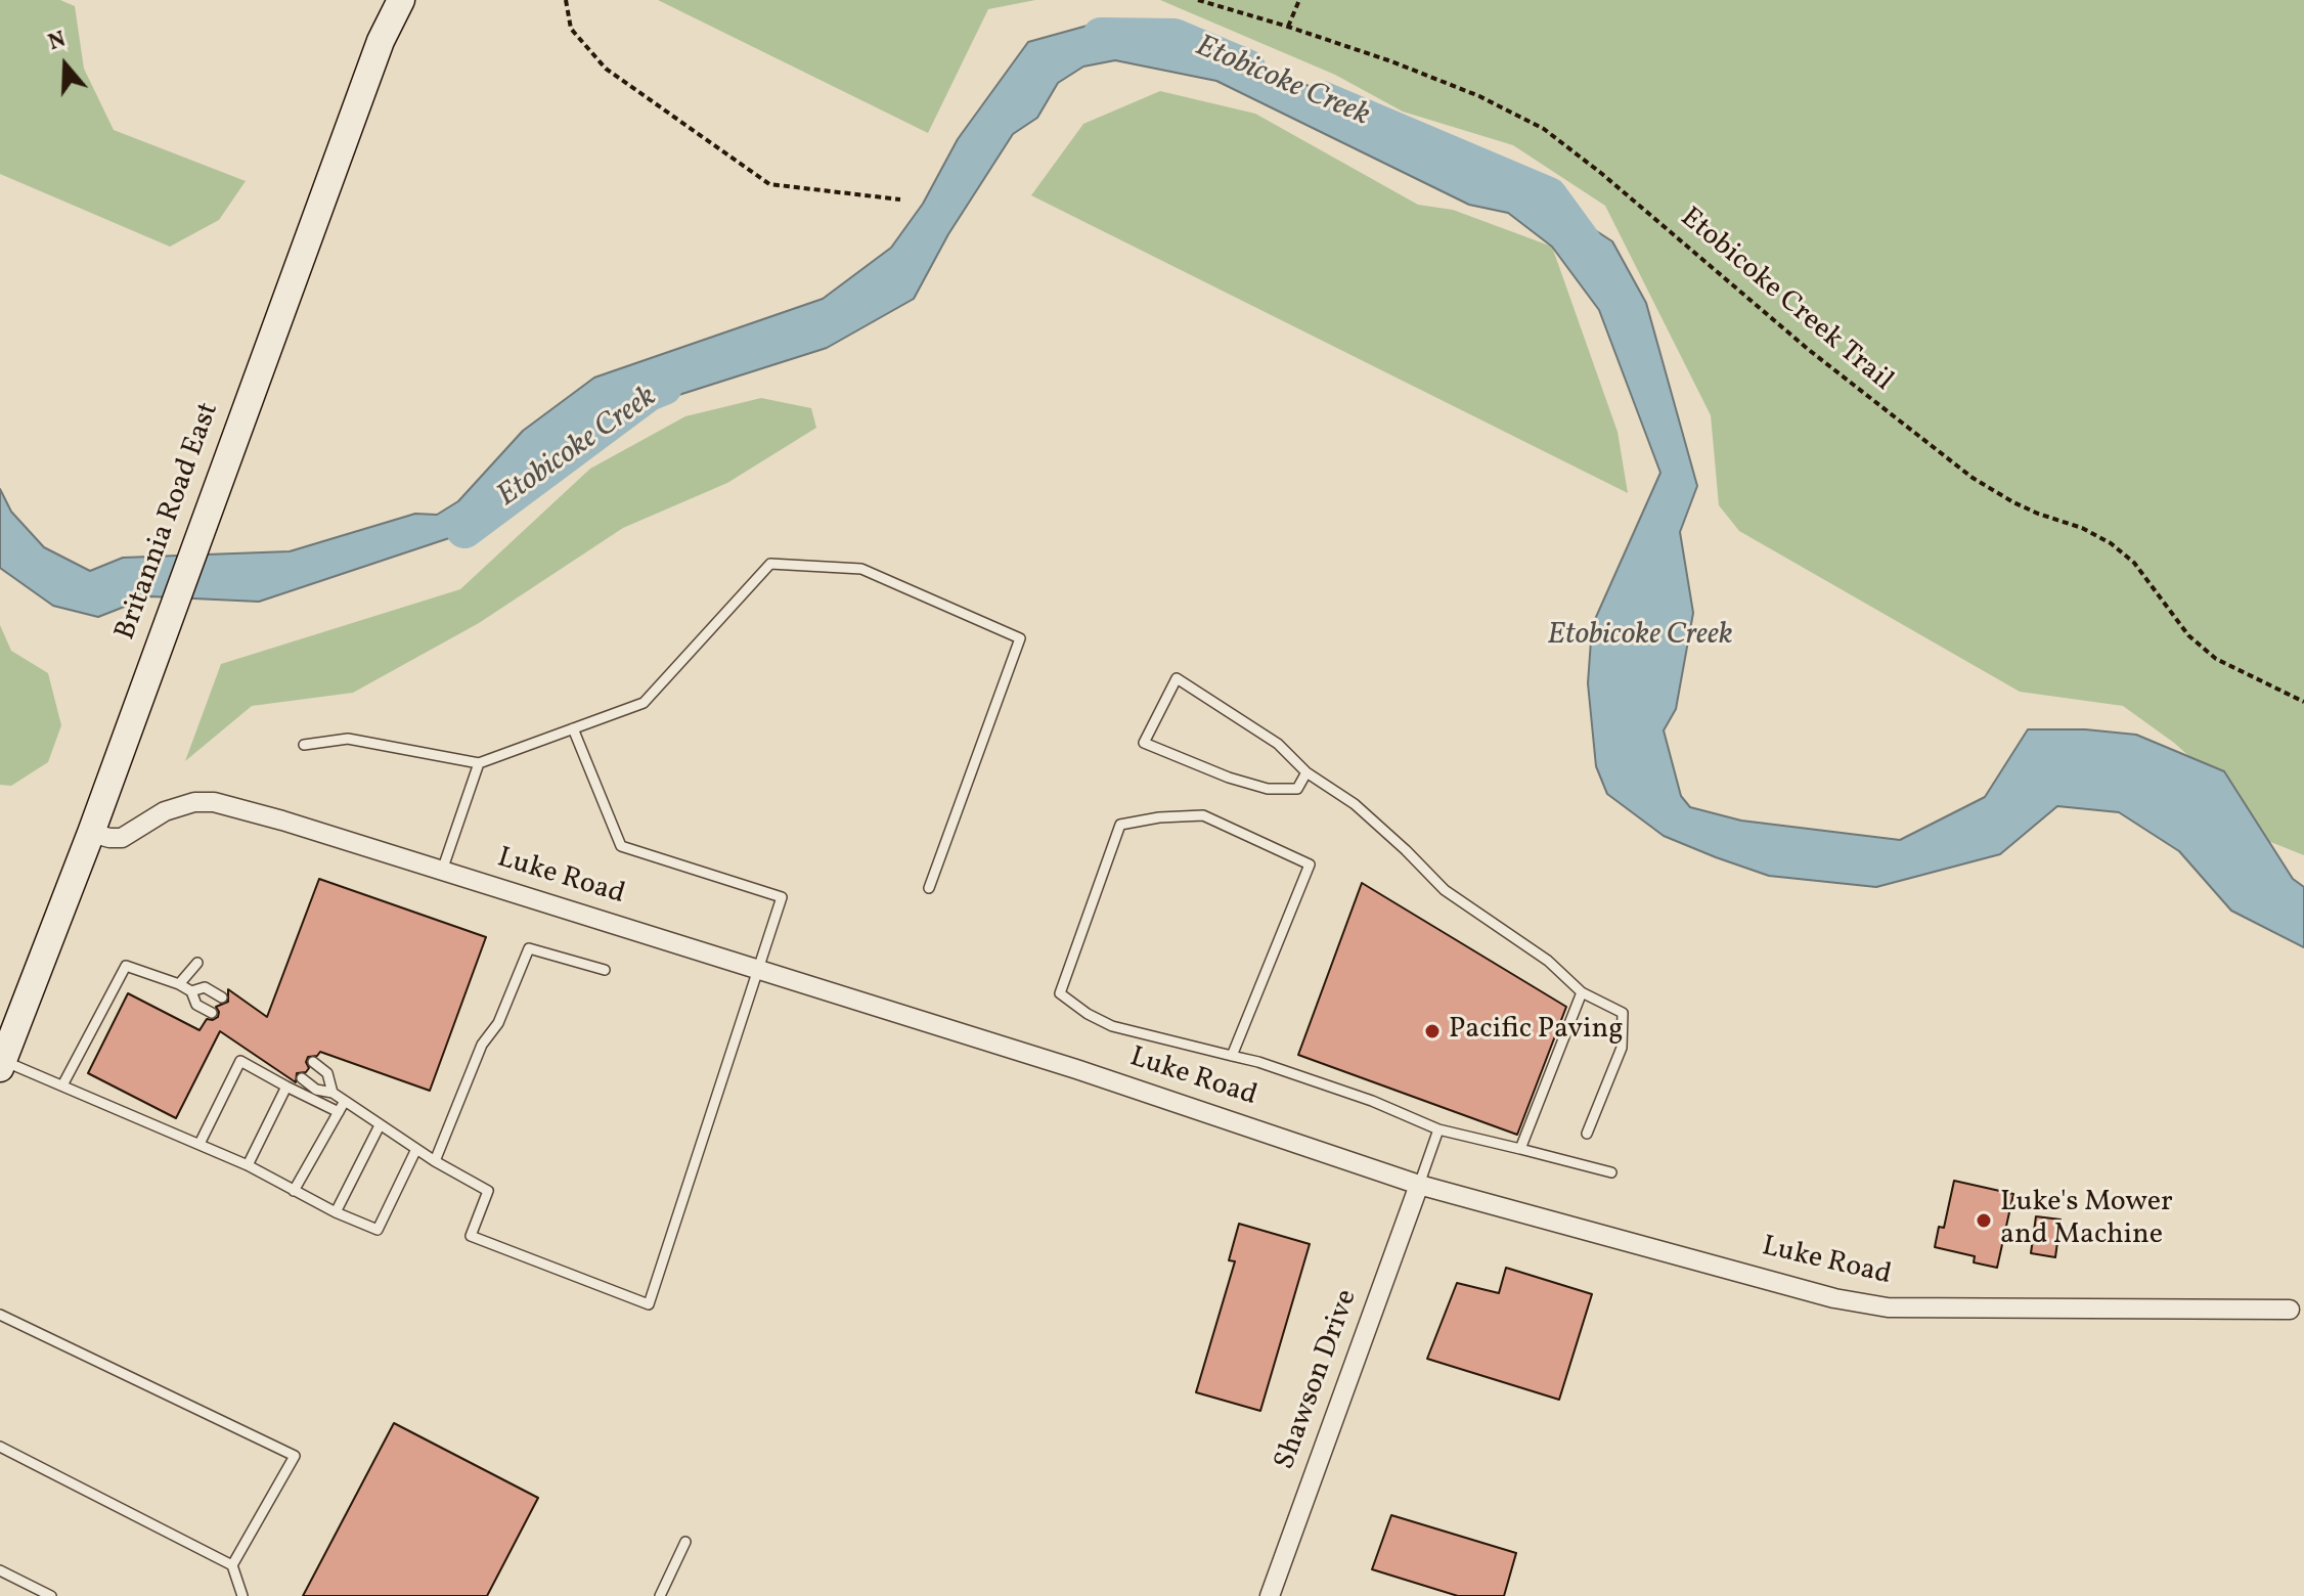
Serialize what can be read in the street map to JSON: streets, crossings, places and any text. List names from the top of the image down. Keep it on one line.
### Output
{"streets":{"street":["Britannia Road East","Luke Road","Shawson Drive"],"path":["Etobicoke Creek Trail"]},"crossings":[["Britannia Road East","Luke Road"],["Luke Road","Shawson Drive"]],"water":["Etobicoke Creek"],"places":["Pacific Paving","Luke's Mower and Machine"],"north":"top"}
